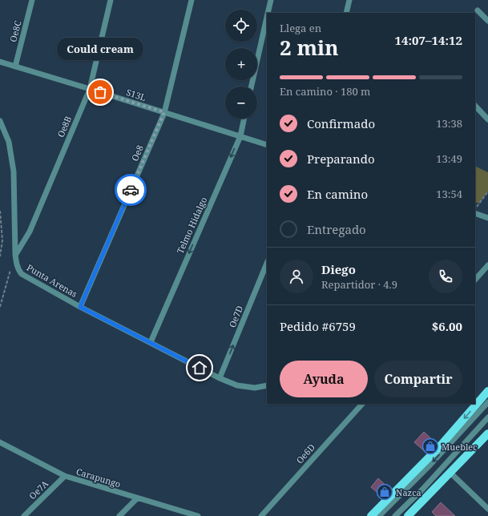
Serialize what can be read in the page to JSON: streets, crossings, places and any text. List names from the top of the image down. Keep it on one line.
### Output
{"streets":{"street":["Oe8C","S13L","Oe8B","Oe8","Telmo Hidalgo","Punta Arenas","Oe7D","Oe6D","Carapungo","Oe7A"]},"crossings":[["Oe8C","S13L"],["S13L","Oe8B"],["S13L","Oe8"],["S13L","Telmo Hidalgo"],["Oe8B","Punta Arenas"],["Oe8","Punta Arenas"],["Telmo Hidalgo","Punta Arenas"],["Punta Arenas","Oe7D"],["Carapungo","Oe7A"]],"one_way":["Telmo Hidalgo","Oe7D"],"places":{"other":["Could cream"],"shop":["Mueblec","Nazca"]},"page":{"map_buttons":["+","−"],"heading":["2 min","Llega en","14:07–14:12"],"panel":["Diego","Repartidor · 4.9","Pedido #6759","$6.00"],"bubble":"Could cream","bar":"En camino · 180 m","list":[["Confirmado","13:38"],["Preparando","13:49"],["En camino","13:54"],"Entregado"],"buttons":["Ayuda","Compartir"]}}
